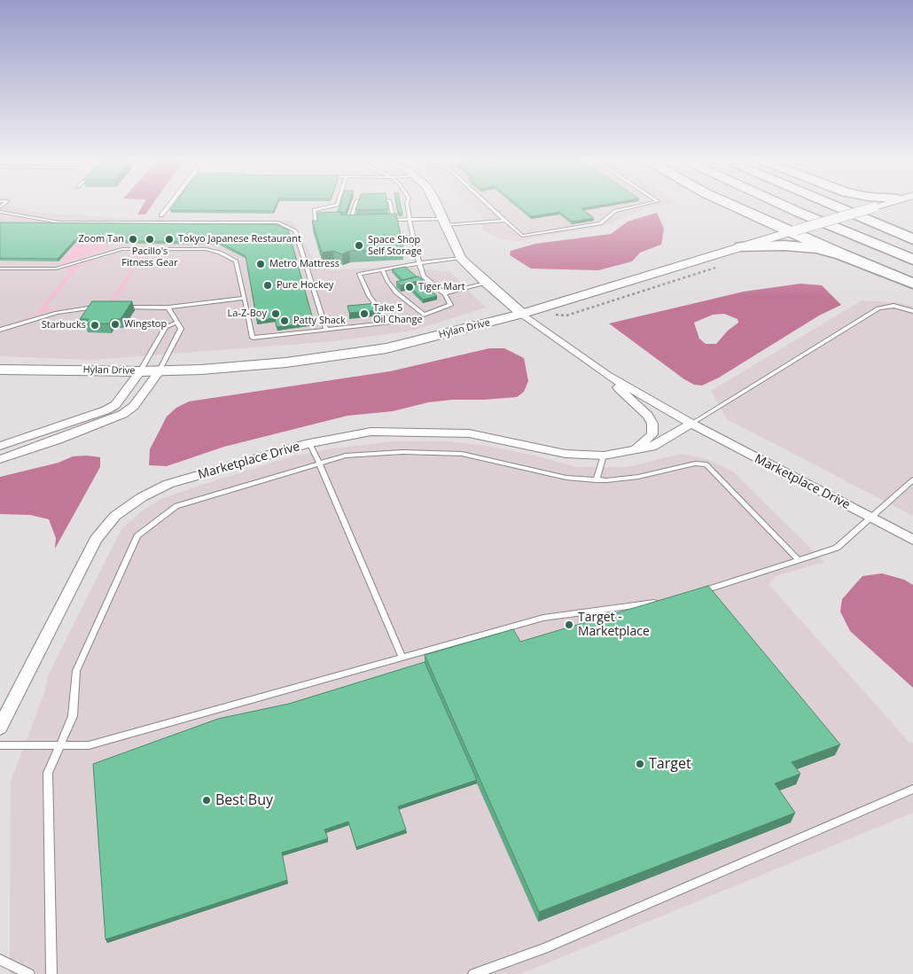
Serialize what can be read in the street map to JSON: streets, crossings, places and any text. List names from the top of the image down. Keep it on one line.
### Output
{"streets":{"main road":["Hylan Drive"],"street":["Marketplace Drive"]},"crossings":[["Hylan Drive","Marketplace Drive"]],"places":["Zoom Tan","Pacillo's Fitness Gear","Tokyo Japanese Restaurant","Space Shop Self Storage","Metro Mattress","Pure Hockey","Tiger Mart","La-Z-Boy","Take 5 Oil Change","Patty Shack","Wingstop","Starbucks","Target - Marketplace","Target","Best Buy"]}
